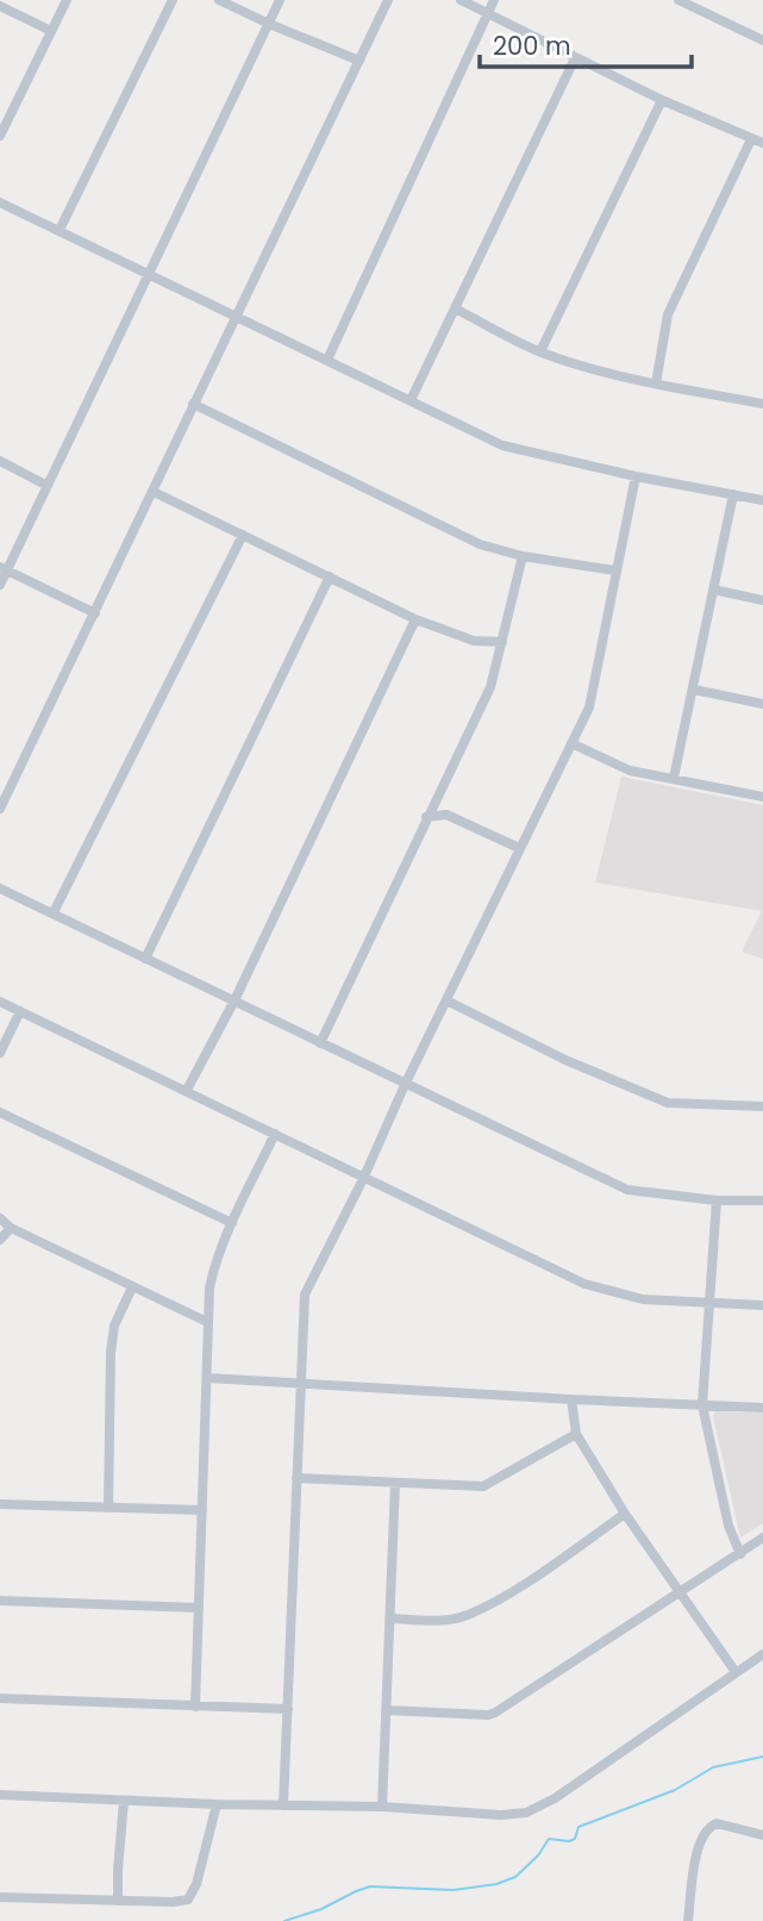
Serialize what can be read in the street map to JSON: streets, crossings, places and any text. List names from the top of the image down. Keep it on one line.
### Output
{"scale_bar":"200 m"}
